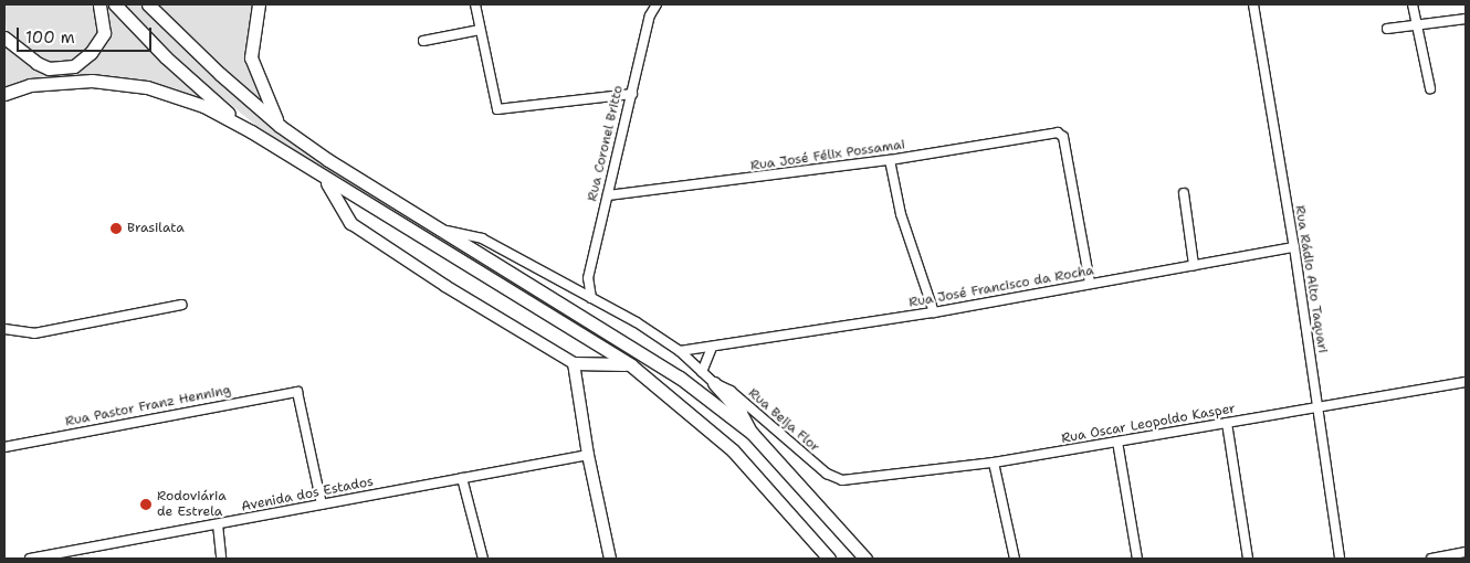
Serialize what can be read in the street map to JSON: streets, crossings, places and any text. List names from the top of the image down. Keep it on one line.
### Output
{"streets":{"street":["Rua Coronel Britto","Rua José Félix Possamai","Rua Rádio Alto Taquari","Rua José Francisco da Rocha","Rua Pastor Franz Henning","Rua Beija Flor","Rua Oscar Leopoldo Kasper","Avenida dos Estados"]},"crossings":[["Rua Coronel Britto","Rua José Félix Possamai"],["Rua Coronel Britto","Rua Beija Flor"],["Rua José Félix Possamai","Rua José Francisco da Rocha"],["Rua Rádio Alto Taquari","Rua José Francisco da Rocha"],["Rua Rádio Alto Taquari","Rua Oscar Leopoldo Kasper"],["Rua José Francisco da Rocha","Rua Beija Flor"],["Rua Pastor Franz Henning","Avenida dos Estados"],["Rua Beija Flor","Rua Oscar Leopoldo Kasper"]],"places":["Brasilata","Rodoviária de Estrela"],"scale_bar":"100 m"}
